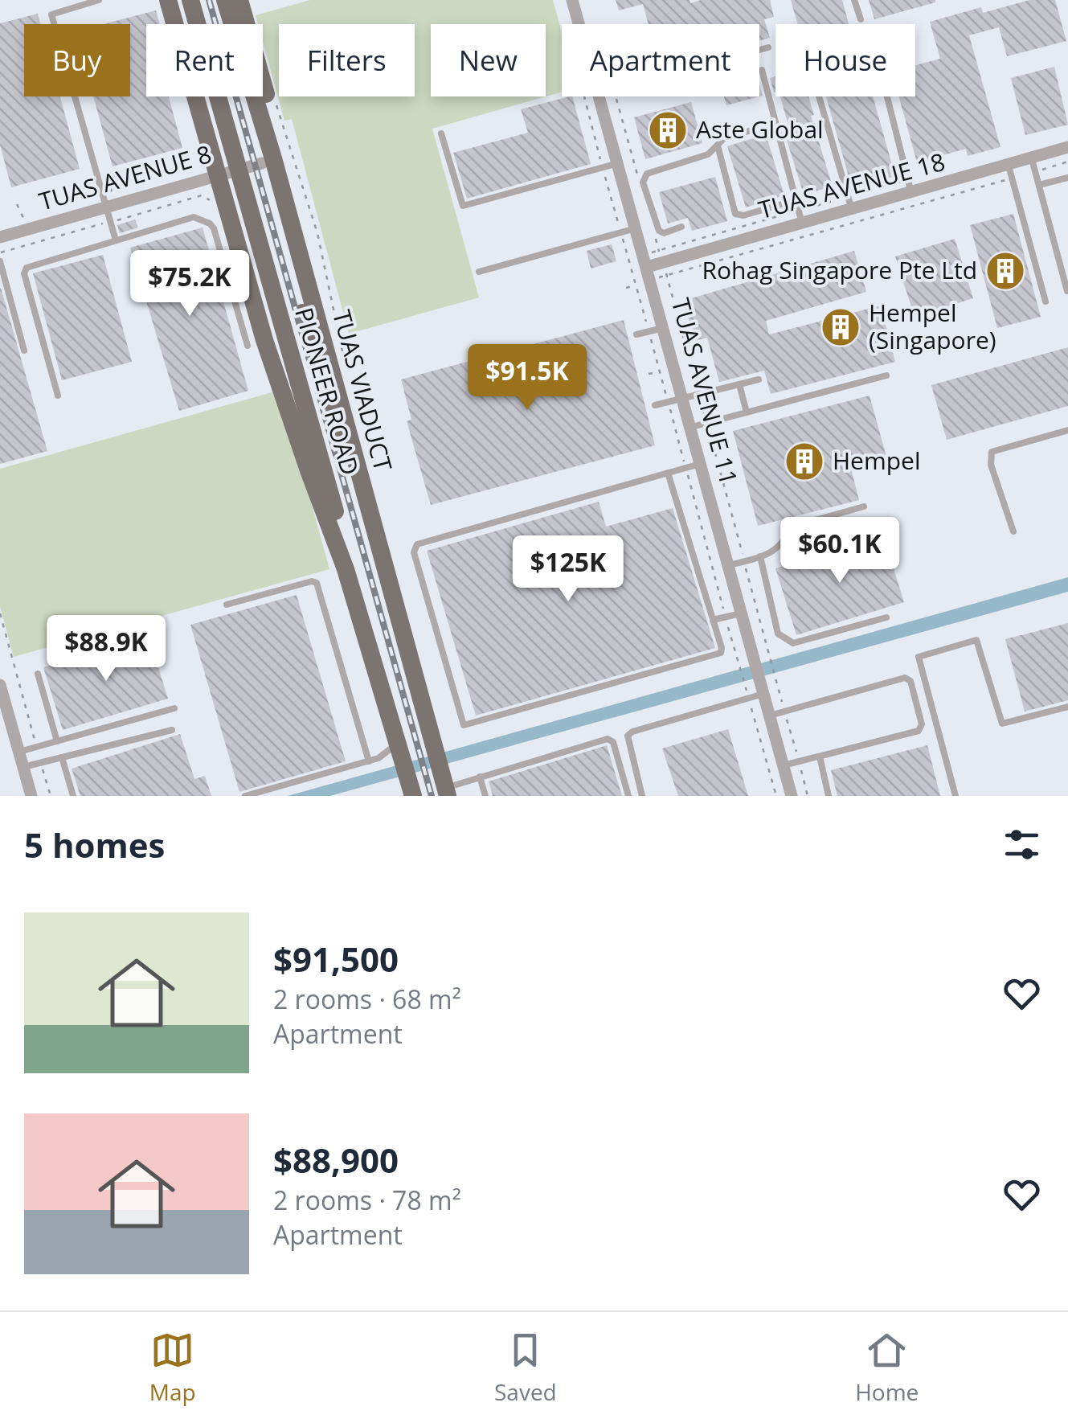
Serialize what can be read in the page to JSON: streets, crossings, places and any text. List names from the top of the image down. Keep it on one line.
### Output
{"streets":{"main road":["TUAS VIADUCT","PIONEER ROAD"],"street":["TUAS AVENUE 8","TUAS AVENUE 18","TUAS AVENUE 11"]},"crossings":[["TUAS AVENUE 8","PIONEER ROAD"],["TUAS AVENUE 18","TUAS AVENUE 11"],["TUAS VIADUCT","PIONEER ROAD"]],"places":{"building":["Aste Global","Rohag Singapore Pte Ltd","Hempel (Singapore)","Hempel"]},"page":{"chip":["Buy","Rent","Filters","New","Apartment","House"],"price":["$75.2K","$91.5K","$60.1K","$125K","$88.9K"],"heading":"5 homes","list":[{"name":"$91,500","note":"2 rooms · 68 m² · Apartment"},{"name":"$88,900","note":"2 rooms · 78 m² · Apartment"}],"tabs":["Map","Saved","Home"]}}
